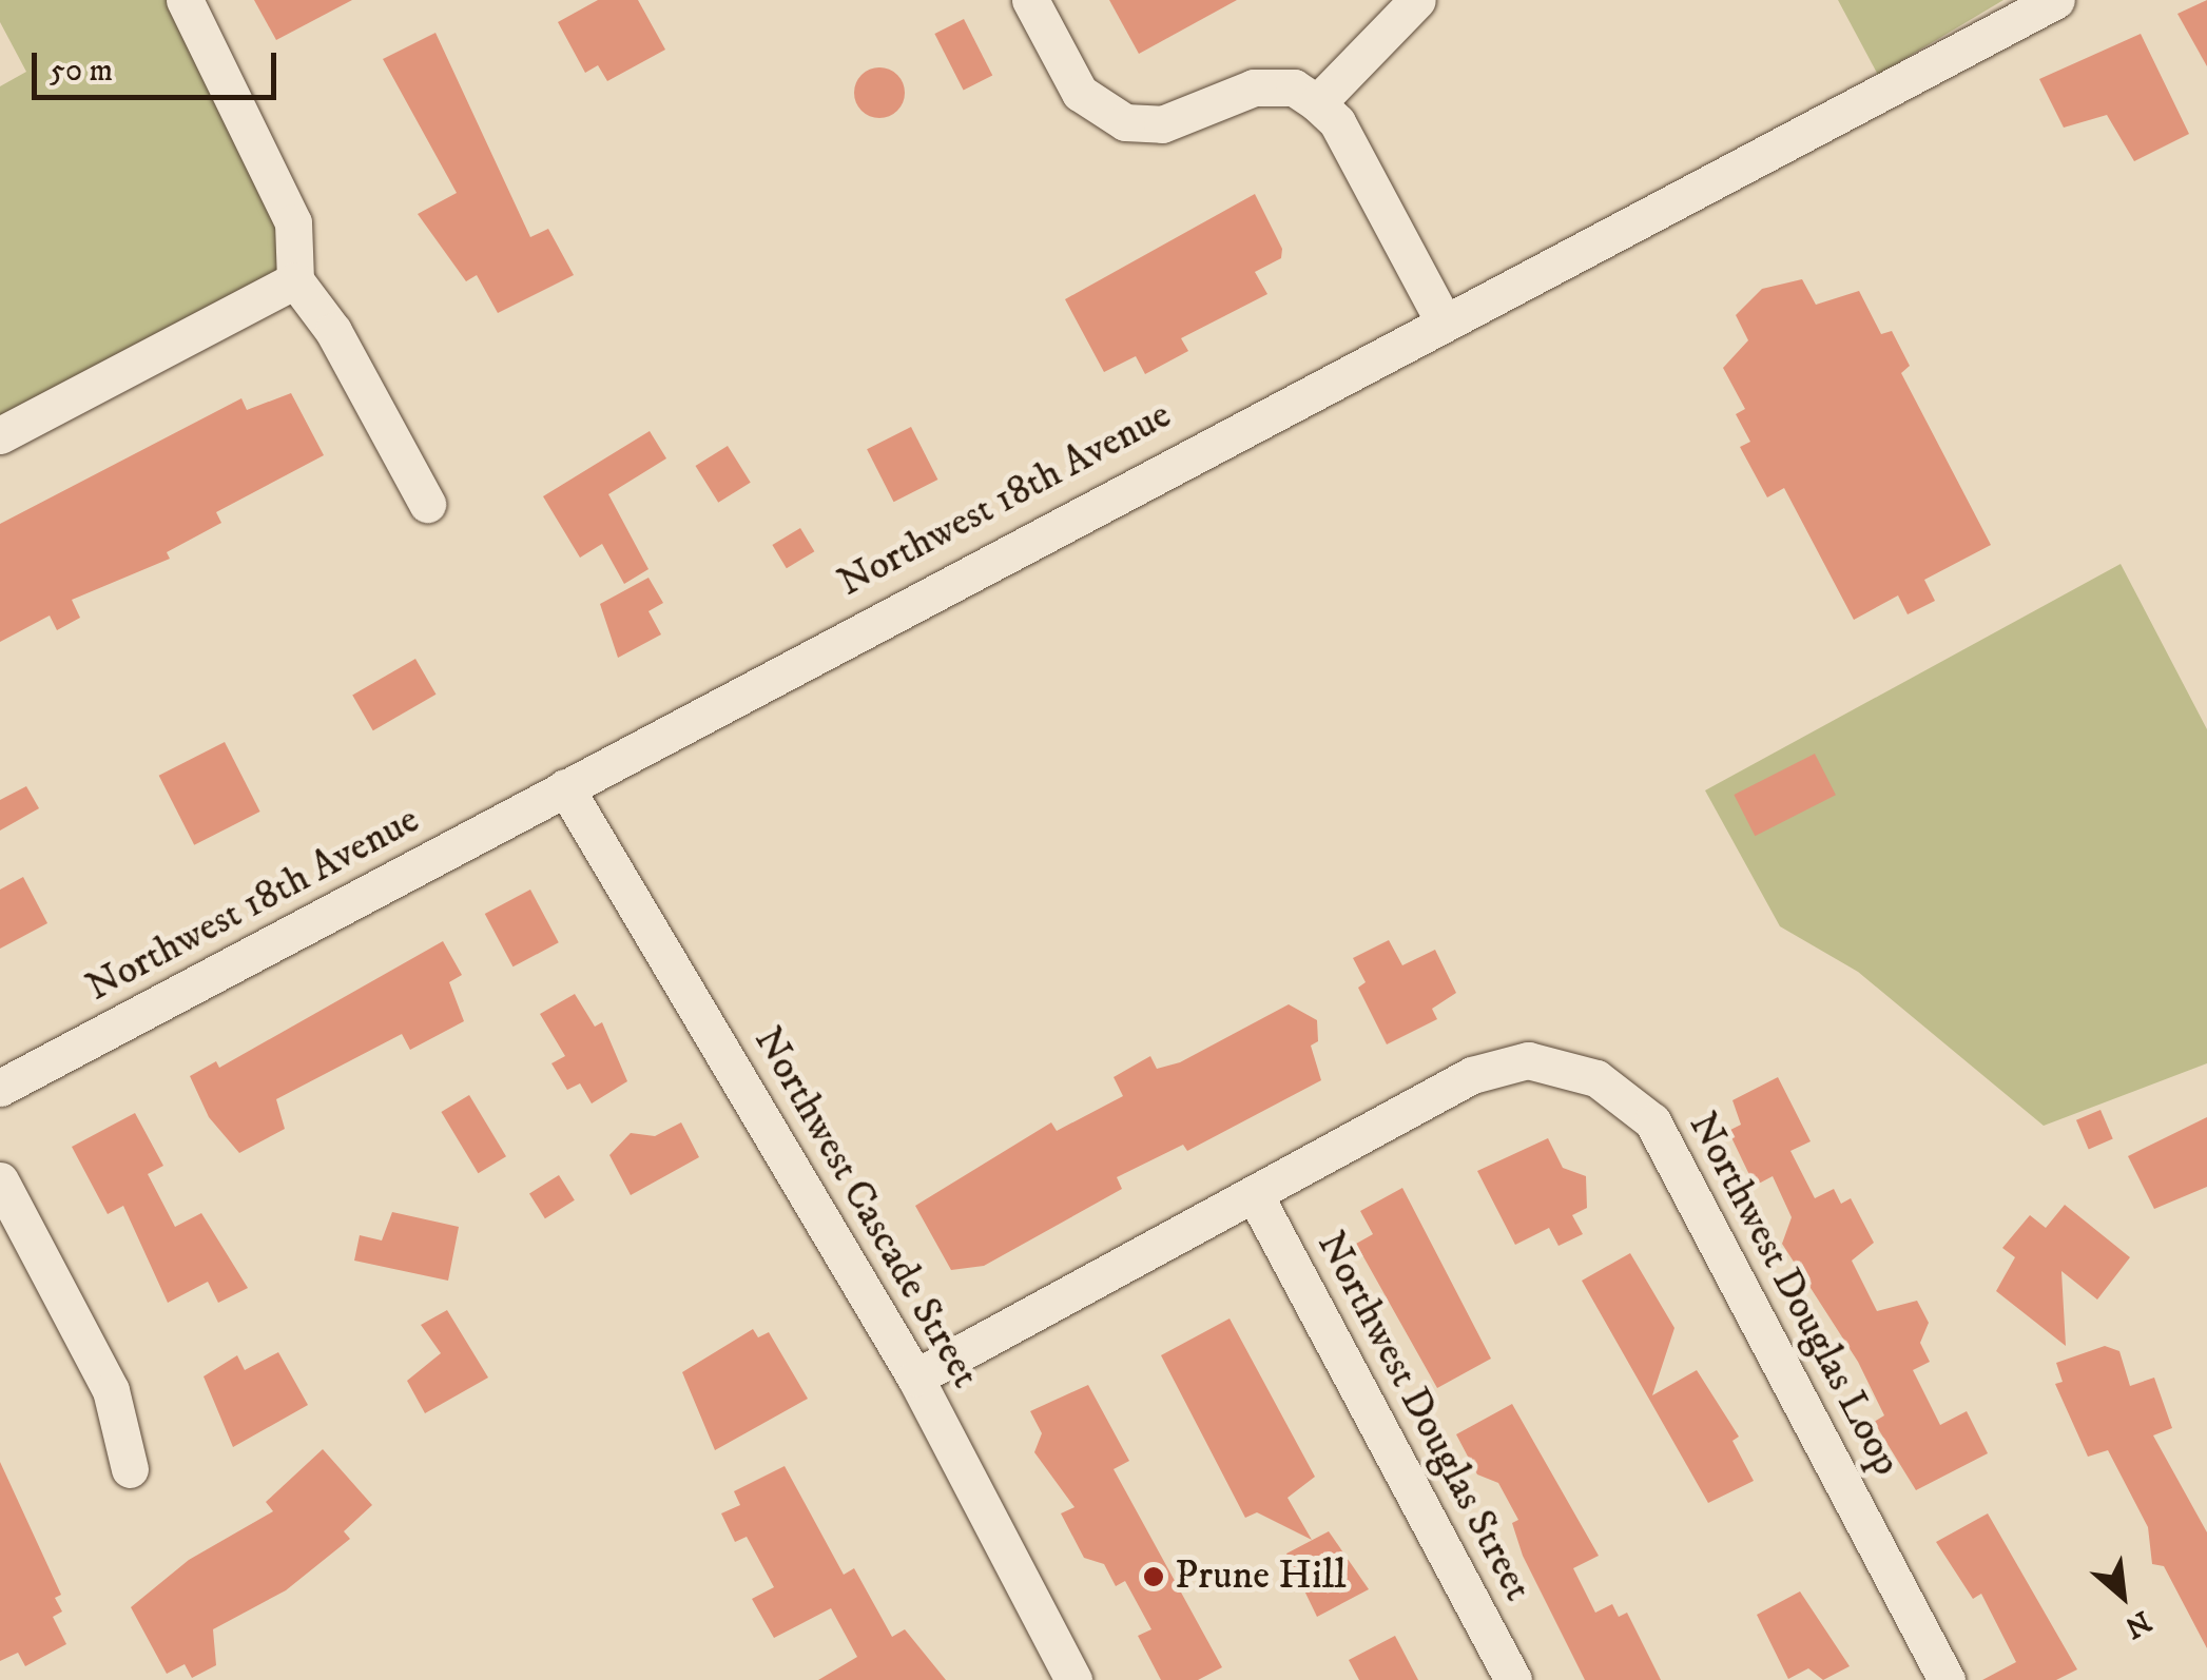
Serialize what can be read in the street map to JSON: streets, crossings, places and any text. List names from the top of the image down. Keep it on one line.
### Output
{"streets":{"street":["Northwest 18th Avenue","Northwest Cascade Street","Northwest Douglas Loop","Northwest Douglas Street"]},"crossings":[["Northwest 18th Avenue","Northwest Cascade Street"],["Northwest Cascade Street","Northwest Douglas Loop"],["Northwest Douglas Loop","Northwest Douglas Street"]],"places":["Prune Hill"],"scale_bar":"50 m","north":"bottom right"}
